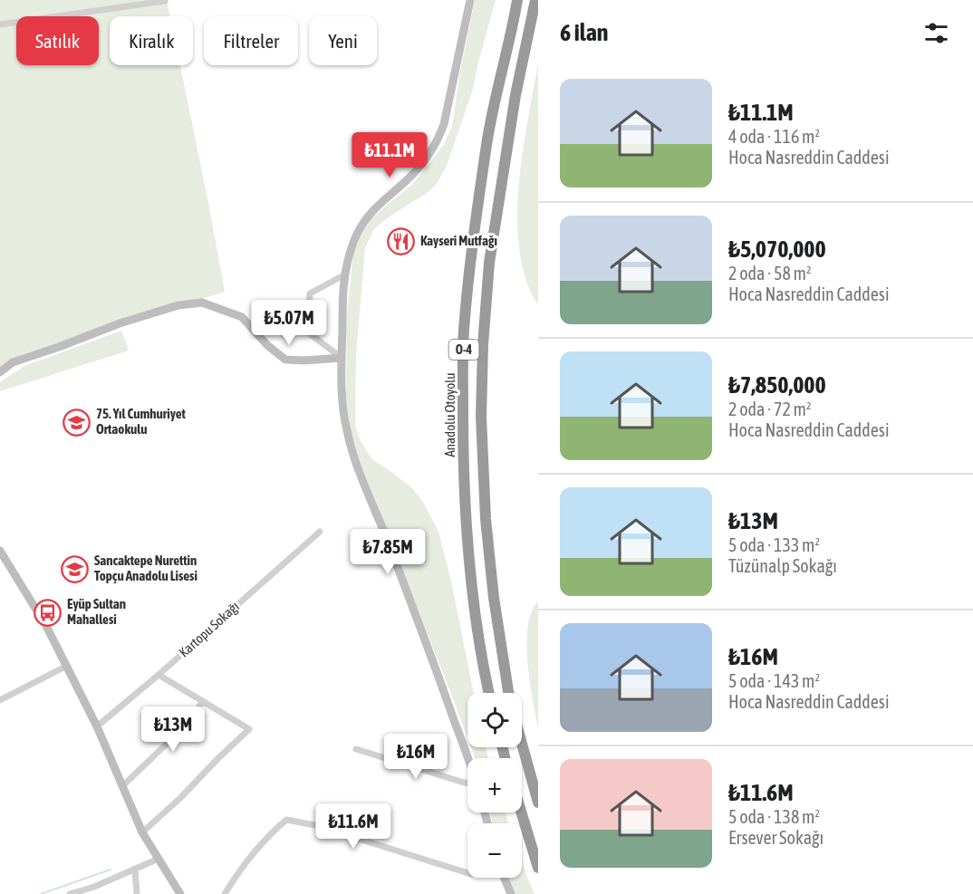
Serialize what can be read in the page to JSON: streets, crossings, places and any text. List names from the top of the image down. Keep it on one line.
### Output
{"streets":{"highway":["O-4","Anadolu Otoyolu"],"street":["Kartopu Sokağı"]},"places":{"restaurant":["Kayseri Mutfağı"],"school or university":["75. Yıl Cumhuriyet Ortaokulu","Sancaktepe Nurettin Topçu Anadolu Lisesi"],"bus stop":["Eyüp Sultan Mahallesi"]},"page":{"heading":"6 ilan","chip":["Satılık","Kiralık","Filtreler","Yeni"],"list":[{"name":"₺11.1M","note":"4 oda · 116 m² · Hoca Nasreddin Caddesi"},{"name":"₺5,070,000","note":"2 oda · 58 m² · Hoca Nasreddin Caddesi"},{"name":"₺7,850,000","note":"2 oda · 72 m² · Hoca Nasreddin Caddesi"},{"name":"₺13M","note":"5 oda · 133 m² · Tüzünalp Sokağı"},{"name":"₺16M","note":"5 oda · 143 m² · Hoca Nasreddin Caddesi"},{"name":"₺11.6M","note":"5 oda · 138 m² · Ersever Sokağı"}],"price":["₺11.1M","₺5.07M","₺7.85M","₺13M","₺16M","₺11.6M"],"map_buttons":["+","−"]}}
